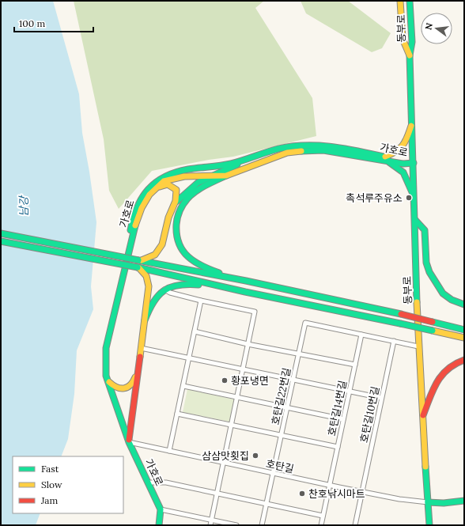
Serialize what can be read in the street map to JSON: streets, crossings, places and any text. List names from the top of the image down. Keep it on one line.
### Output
{"streets":{"main road":["동부로","가호로"],"street":["호탄길22번길","호탄길14번길","호탄길10번길","호탄길"]},"crossings":[["동부로","가호로"],["동부로","호탄길"],["가호로","호탄길"],["호탄길22번길","호탄길14번길"],["호탄길22번길","호탄길"],["호탄길14번길","호탄길"],["호탄길10번길","호탄길"]],"water":["남강"],"places":["촉석루주유소","황포냉면","삼삼맛횟집","찬호낚시마트"],"legend":["Fast","Slow","Jam"],"scale_bar":"100 m","north":"left"}
